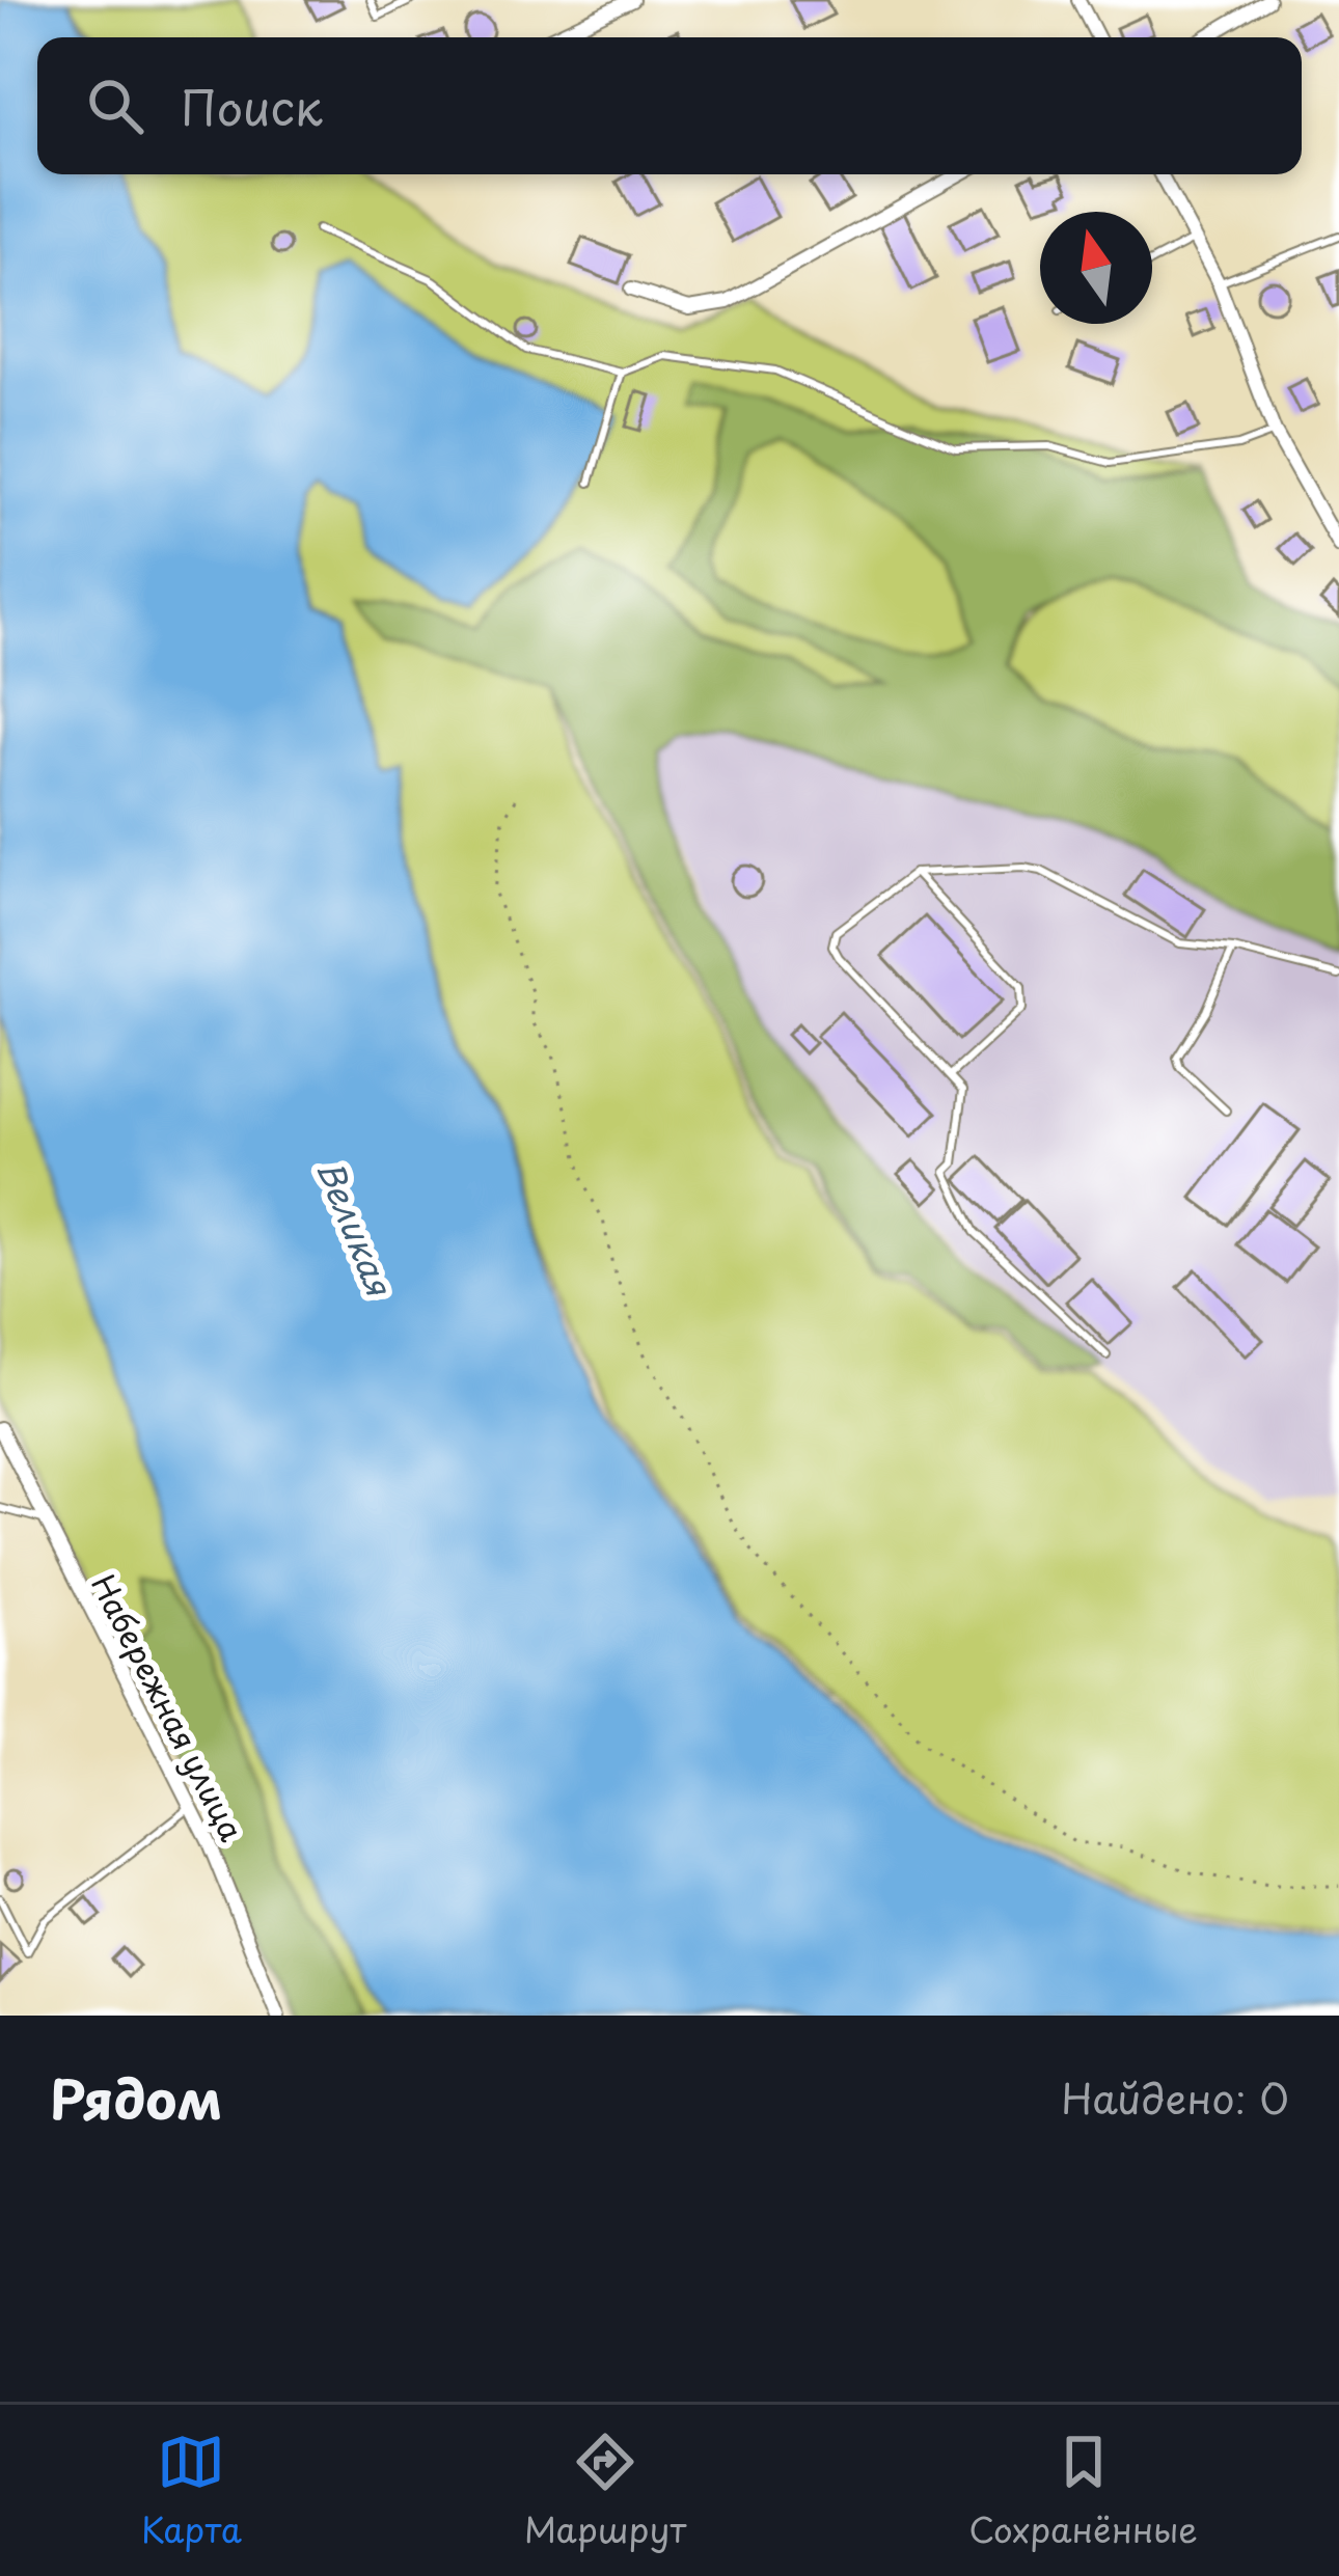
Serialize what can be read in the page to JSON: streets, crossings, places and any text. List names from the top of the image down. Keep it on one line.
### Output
{"streets":{"street":["Набережная улица"]},"water":["Великая"],"north":"top","page":{"search":"Поиск","heading":["Рядом","Найдено: 0"],"nav":["Карта","Маршрут","Сохранённые"]}}
